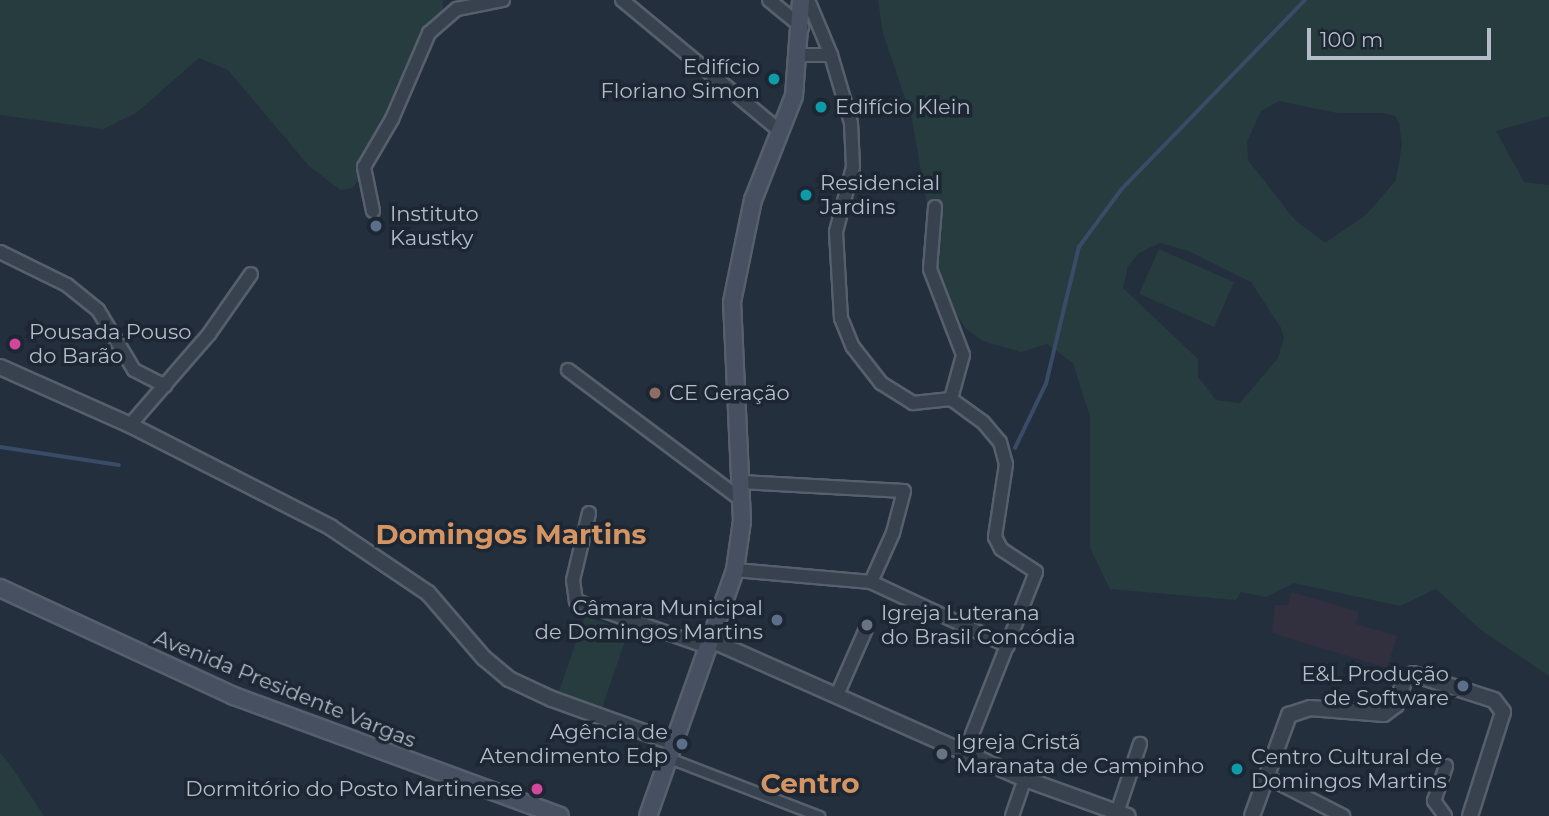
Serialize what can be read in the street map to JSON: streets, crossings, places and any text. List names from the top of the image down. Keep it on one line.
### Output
{"streets":{"main road":["Avenida Presidente Vargas"]},"districts":["Domingos Martins","Centro"],"places":["Edifício Floriano Simon","Edifício Klein","Residencial Jardins","Instituto Kaustky","Pousada Pouso do Barão","CE Geração","Câmara Municipal de Domingos Martins","Igreja Luterana do Brasil Concódia","E&L Produção de Software","Agência de Atendimento Edp","Igreja Cristã Maranata de Campinho","Centro Cultural de Domingos Martins","Dormitório do Posto Martinense"],"scale_bar":"100 m"}
